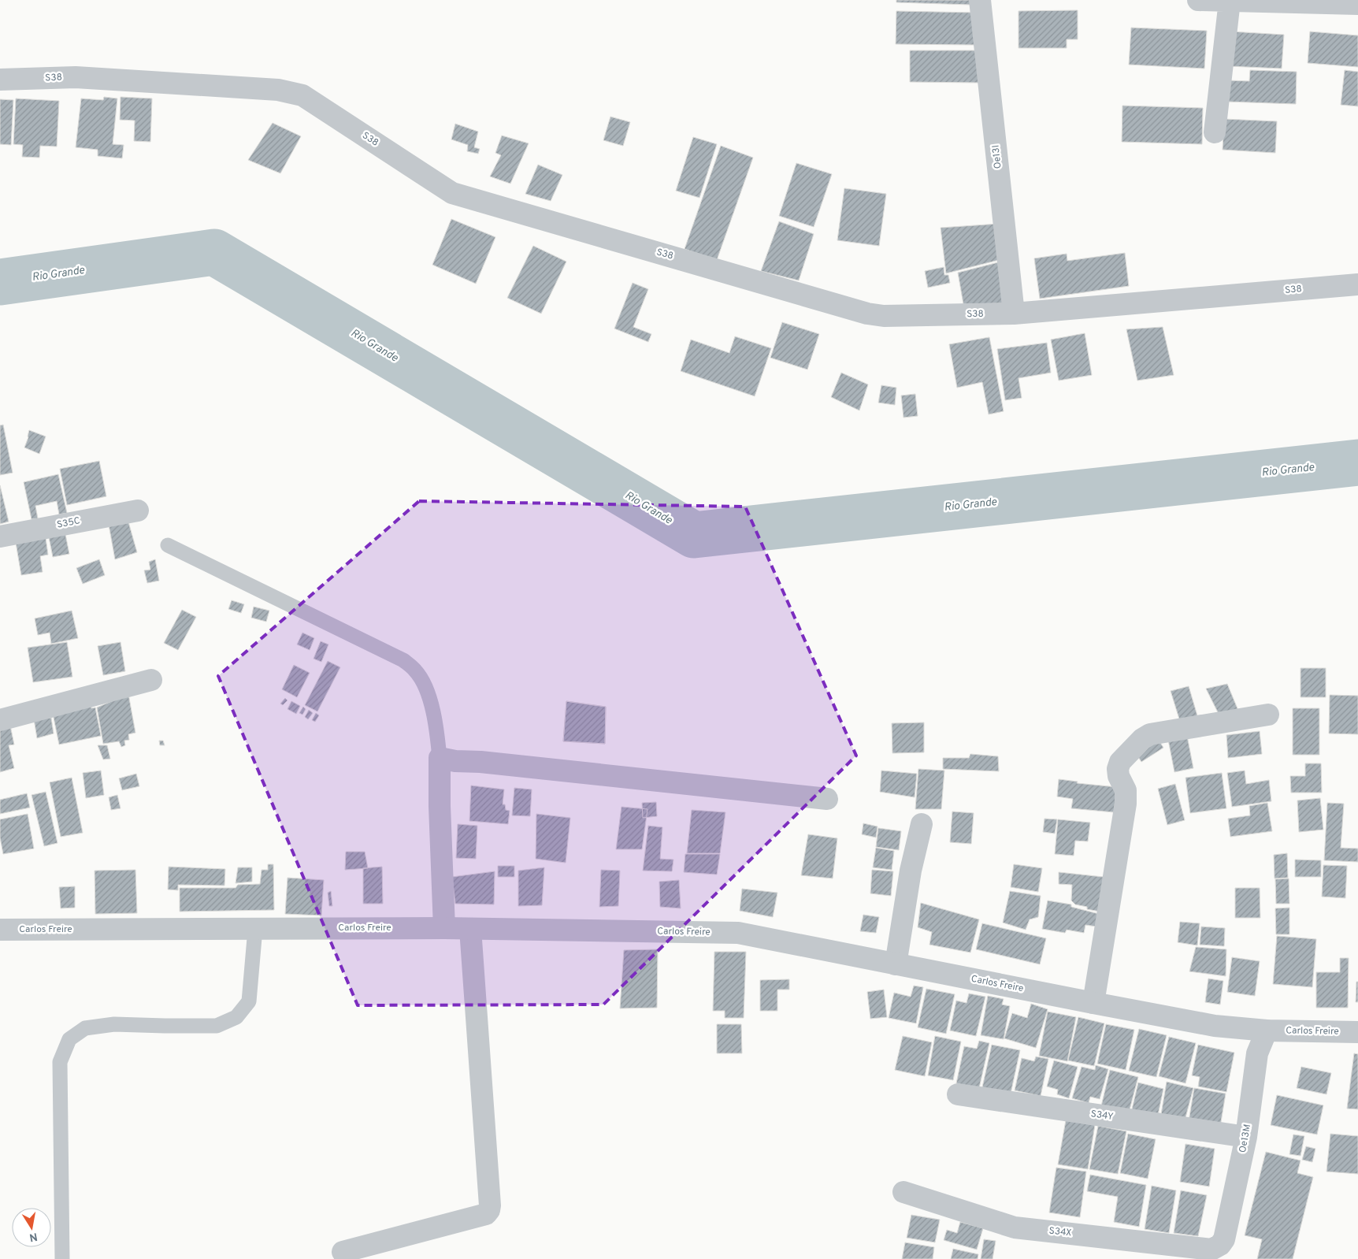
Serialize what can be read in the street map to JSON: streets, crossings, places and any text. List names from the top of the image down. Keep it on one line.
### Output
{"streets":{"street":["S38","Oe13I","S35C","Carlos Freire","S34Y","Oe13M","S34X"]},"crossings":[["S38","Oe13I"],["Carlos Freire","Oe13M"],["S34Y","Oe13M"],["Oe13M","S34X"]],"water":["Rio Grande"],"north":"bottom"}
